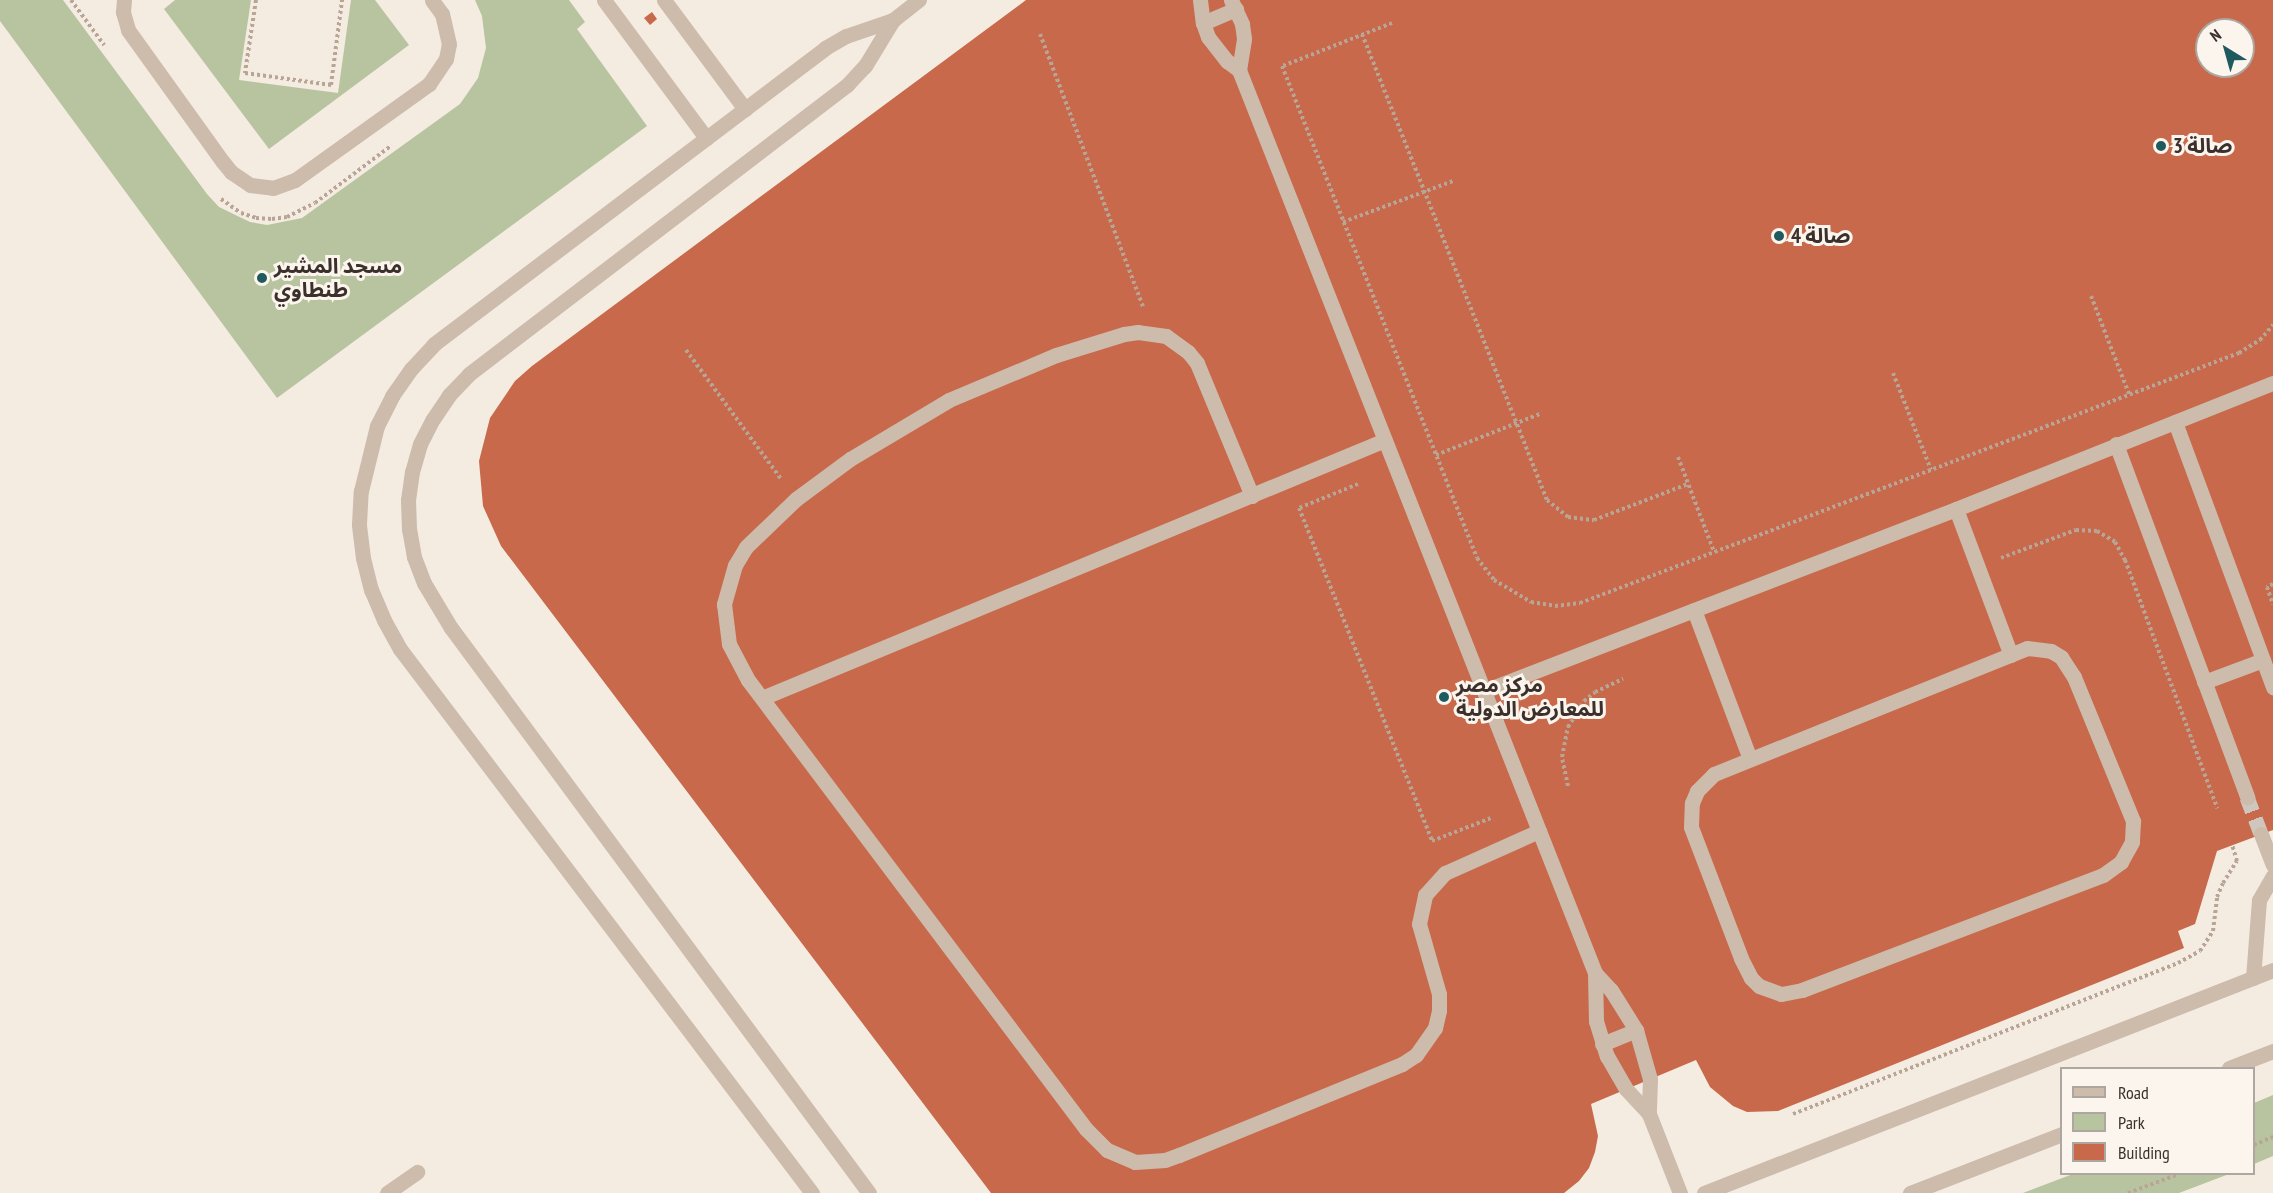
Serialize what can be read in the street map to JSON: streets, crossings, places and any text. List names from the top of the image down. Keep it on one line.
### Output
{"places":["صالة 3","صالة 4","مسجد المشير طنطاوي","مركز مصر للمعارض الدولية"],"legend":["Road","Park","Building"],"north":"top left"}
